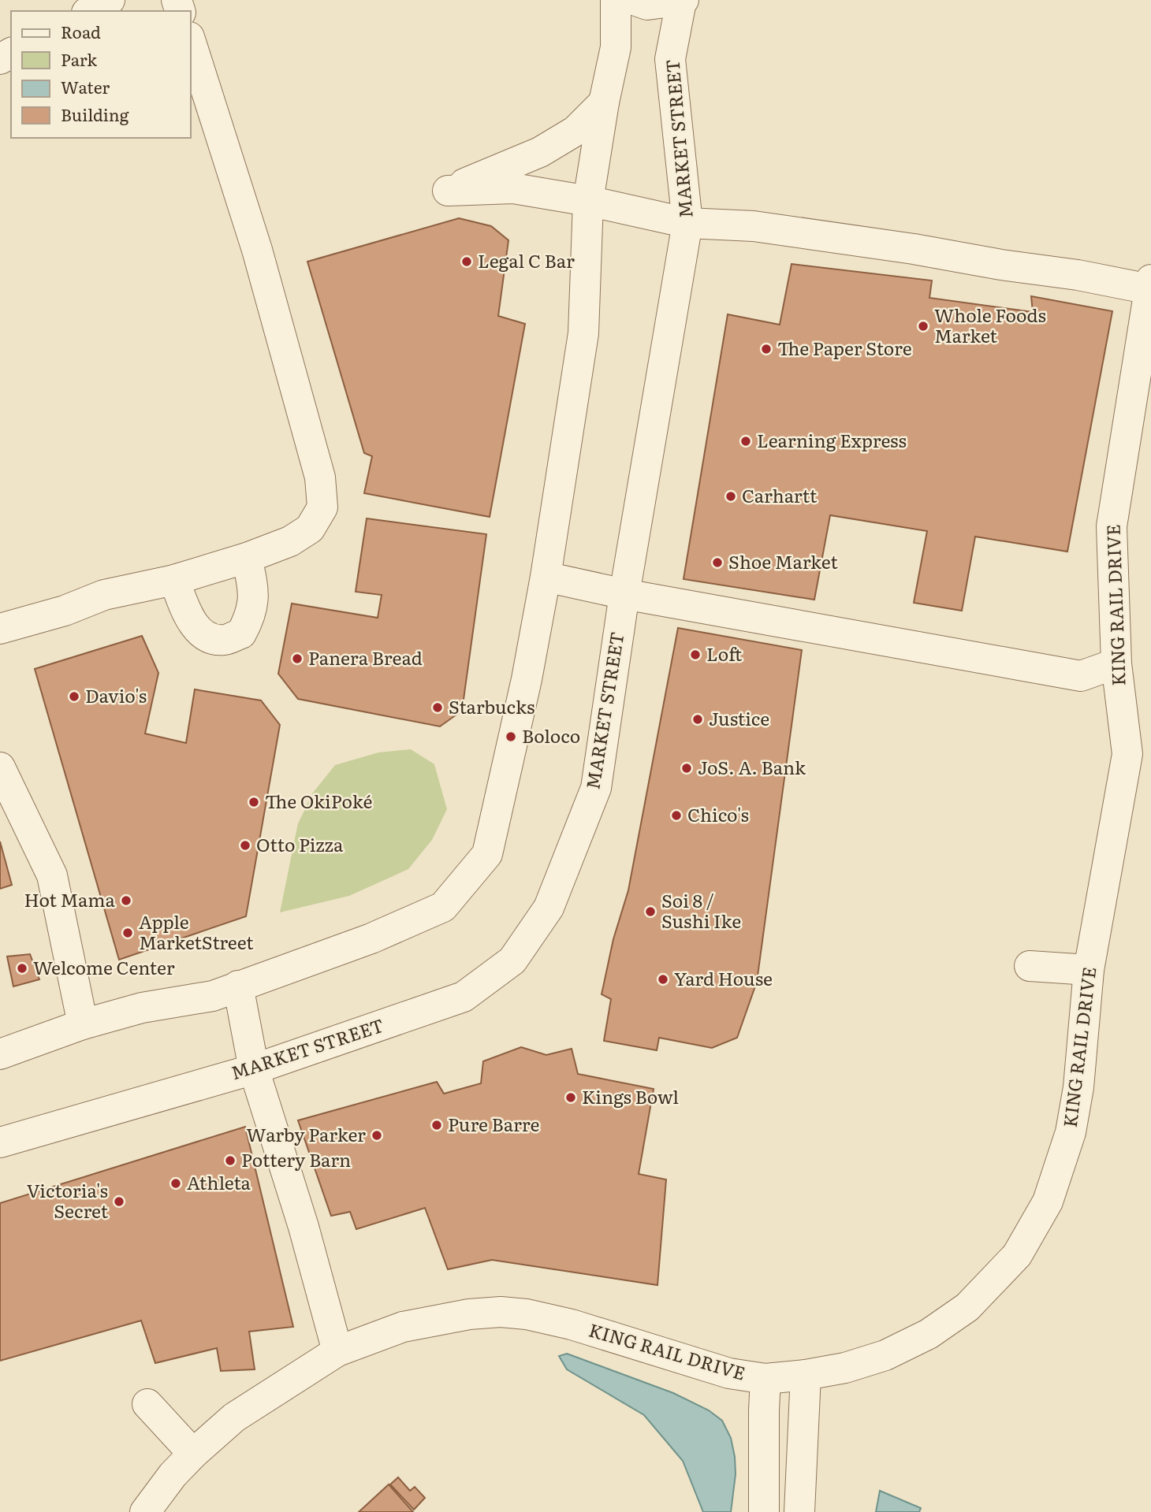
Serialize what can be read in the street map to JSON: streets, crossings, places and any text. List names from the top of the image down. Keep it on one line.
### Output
{"streets":{"street":["MARKET STREET","KING RAIL DRIVE"]},"places":["Legal C Bar","Whole Foods Market","The Paper Store","Learning Express","Carhartt","Shoe Market","Loft","Panera Bread","Davio's","Starbucks","Justice","Boloco","JoS. A. Bank","The OkiPoké","Chico's","Otto Pizza","Hot Mama","Soi 8 / Sushi Ike","Apple MarketStreet","Welcome Center","Yard House","Kings Bowl","Pure Barre","Warby Parker","Pottery Barn","Athleta","Victoria's Secret"],"legend":["Road","Park","Water","Building"]}
